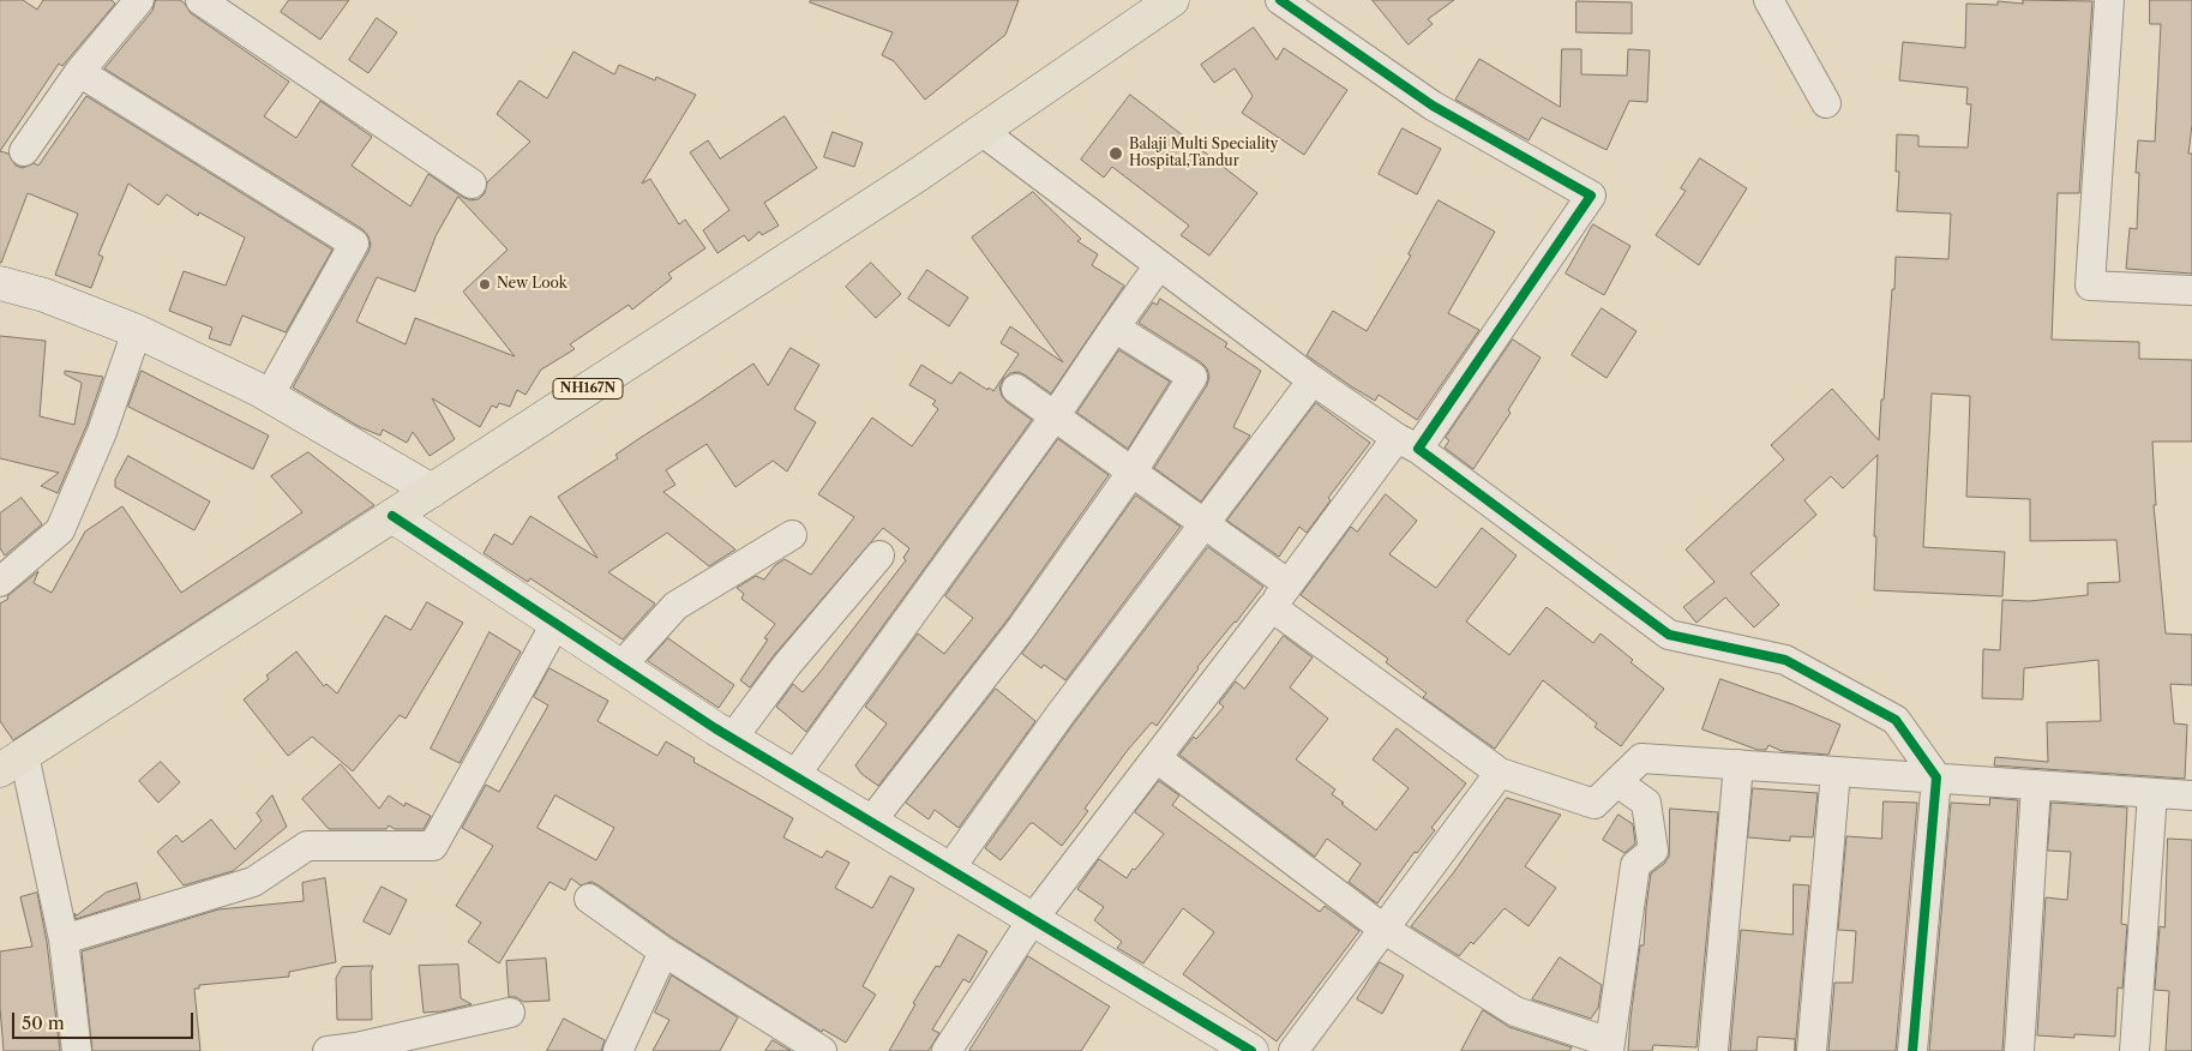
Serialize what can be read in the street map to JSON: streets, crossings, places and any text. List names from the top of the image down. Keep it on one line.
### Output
{"streets":{"highway":["NH167N"]},"places":["Balaji Multi Speciality Hospital,Tandur","New Look"],"scale_bar":"50 m"}
